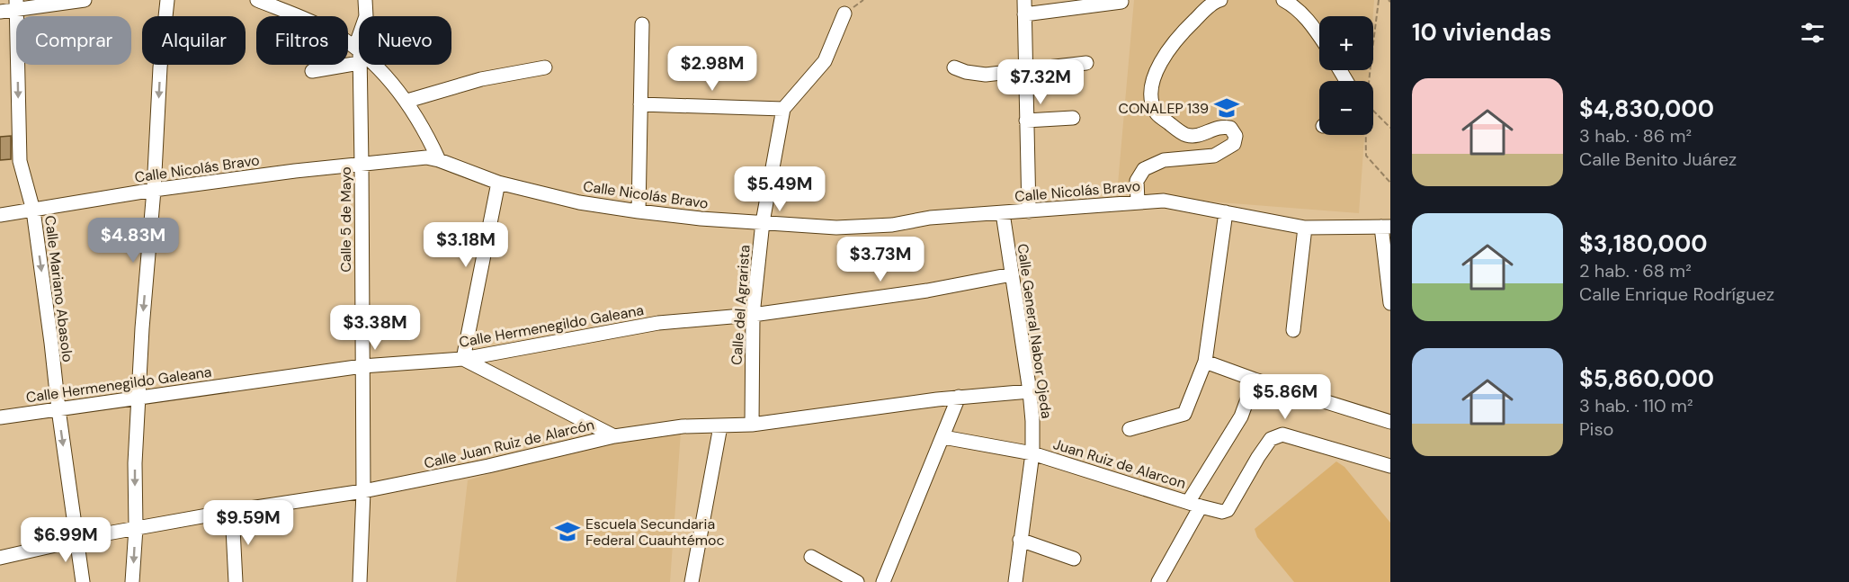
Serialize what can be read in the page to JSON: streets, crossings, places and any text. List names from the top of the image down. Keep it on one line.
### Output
{"streets":{"street":["Calle Nicolás Bravo","Calle 5 de Mayo","Calle Mariano Abasolo","Calle del Agrarista","Calle Hermenegildo Galeana","Calle General Nabor Ojeda","Calle Juan Ruiz de Alarcón","Juan Ruiz de Alarcon"]},"crossings":[["Calle Nicolás Bravo","Calle 5 de Mayo"],["Calle Nicolás Bravo","Calle Mariano Abasolo"],["Calle Nicolás Bravo","Calle del Agrarista"],["Calle Nicolás Bravo","Calle General Nabor Ojeda"],["Calle 5 de Mayo","Calle Hermenegildo Galeana"],["Calle 5 de Mayo","Calle Juan Ruiz de Alarcón"],["Calle Mariano Abasolo","Calle Hermenegildo Galeana"],["Calle Mariano Abasolo","Calle Juan Ruiz de Alarcón"],["Calle del Agrarista","Calle Hermenegildo Galeana"],["Calle del Agrarista","Calle Juan Ruiz de Alarcón"],["Calle Hermenegildo Galeana","Calle General Nabor Ojeda"],["Calle General Nabor Ojeda","Calle Juan Ruiz de Alarcón"],["Calle General Nabor Ojeda","Juan Ruiz de Alarcon"]],"places":{"school or university":["CONALEP 139","Escuela Secundaria Federal Cuauhtémoc"]},"page":{"heading":"10 viviendas","map_buttons":["+","−"],"chip":["Comprar","Alquilar","Filtros","Nuevo"],"price":["$2.98M","$7.32M","$5.49M","$4.83M","$3.18M","$3.73M","$3.38M","$5.86M","$9.59M","$6.99M"],"list":[{"name":"$4,830,000","note":"3 hab. · 86 m² · Calle Benito Juárez"},{"name":"$3,180,000","note":"2 hab. · 68 m² · Calle Enrique Rodríguez"},{"name":"$5,860,000","note":"3 hab. · 110 m² · Piso"}]}}
